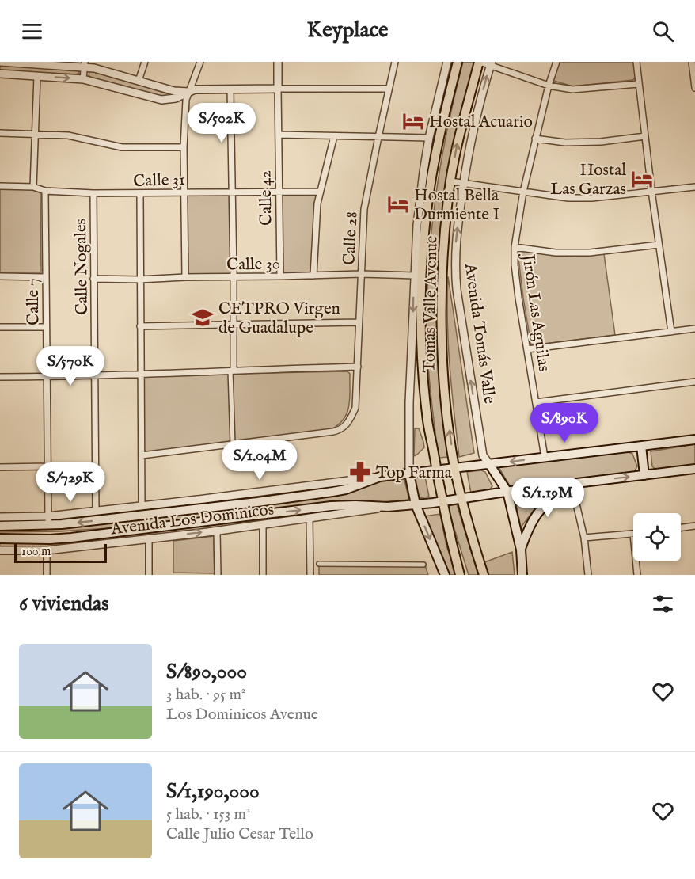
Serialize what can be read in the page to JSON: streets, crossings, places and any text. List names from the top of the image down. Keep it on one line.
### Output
{"streets":{"main road":["Tomas Valle Avenue","Avenida Tomás Valle"],"street":["Calle 31","Calle 42","Calle 28","Calle 30","Calle Nogales","Calle 7","Jirón Las Aguilas","Avenida Los Dominicos"]},"crossings":[["Calle 31","Calle 42"],["Calle 31","Calle Nogales"],["Calle 31","Calle 7"],["Calle 42","Calle 30"],["Calle 28","Calle 30"],["Calle 30","Calle Nogales"],["Calle Nogales","Avenida Los Dominicos"],["Calle 7","Avenida Los Dominicos"]],"places":{"hotel":["Hostal Acuario","Hostal Las Garzas","Hostal Bella Durmiente I"],"school or university":["CETPRO Virgen de Guadalupe"],"pharmacy":["Top Farma"]},"scale_bar":"100 m","page":{"header":"Keyplace","price":["S/502K","S/570K","S/890K","S/1.04M","S/729K","S/1.19M"],"scale":"100 m","heading":"6 viviendas","list":[{"name":"S/890,000","note":"3 hab. · 95 m² · Los Dominicos Avenue"},{"name":"S/1,190,000","note":"5 hab. · 153 m² · Calle Julio Cesar Tello"}]}}
